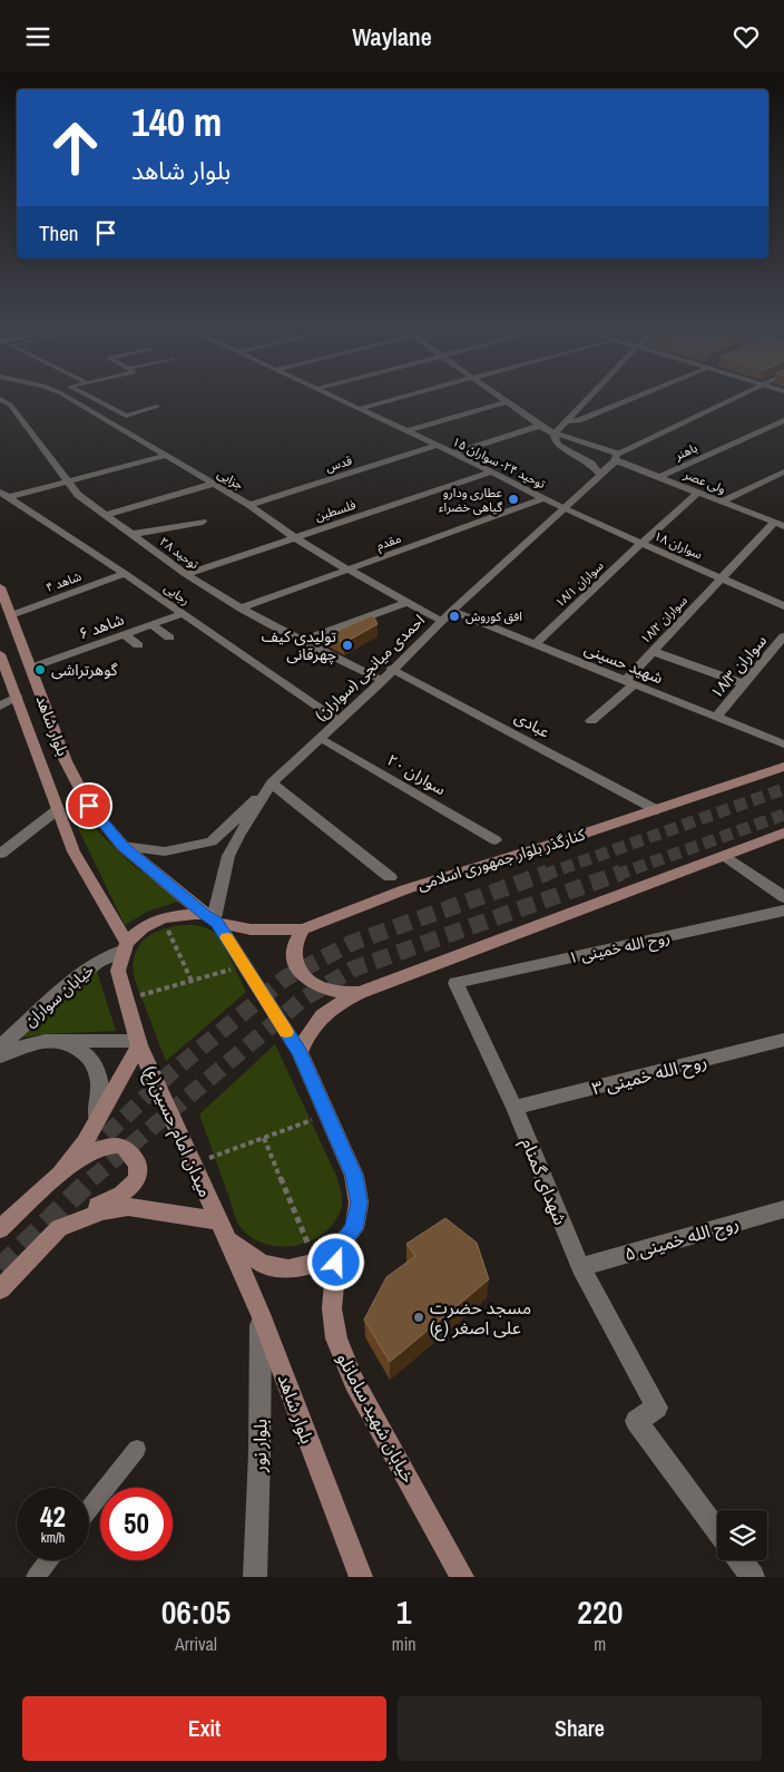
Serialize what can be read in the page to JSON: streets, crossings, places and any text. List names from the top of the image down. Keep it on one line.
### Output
{"streets":{"main road":["بلوار شاهد","کنارگذر بلوار جمهوری اسلامی","میدان امام حسین(ع)","خیابان شهید سامانلو"],"street":["باهنر","توحید ۲۴- سواران ۱۵","قدس","جزایی","ولی عصر","فلسطین","مقدم","سواران ۱۸","توحید ۲۸","شاهد ۴","سواران ۱۸/۱","رجایی","سواران ۱۸/۲","شاهد ۶","شهید حسینی","سواران ۱۸/۳","احمدی میانجی (سواران)","عبادی","سواران ۲۰","روح الله خمینی ۱","خیابان سواران","روح الله خمینی ۳","شهدای گمنام","روح الله خمینی ۵","بلوار نور"]},"crossings":[["باهنر","ولی عصر"],["توحید ۲۴- سواران ۱۵","قدس"],["توحید ۲۴- سواران ۱۵","فلسطین"],["توحید ۲۴- سواران ۱۵","مقدم"],["توحید ۲۴- سواران ۱۵","سواران ۱۸"],["توحید ۲۴- سواران ۱۵","احمدی میانجی (سواران)"],["قدس","جزایی"],["جزایی","فلسطین"],["جزایی","مقدم"],["جزایی","احمدی میانجی (سواران)"],["ولی عصر","سواران ۱۸/۱"],["ولی عصر","سواران ۱۸/۲"],["ولی عصر","احمدی میانجی (سواران)"],["فلسطین","توحید ۲۸"],["مقدم","توحید ۲۸"],["سواران ۱۸","سواران ۱۸/۱"],["سواران ۱۸","سواران ۱۸/۲"],["سواران ۱۸","احمدی میانجی (سواران)"],["توحید ۲۸","احمدی میانجی (سواران)"],["شاهد ۴","رجایی"],["شاهد ۴","بلوار شاهد"],["سواران ۱۸/۱","شهید حسینی"],["رجایی","شاهد ۶"],["رجایی","احمدی میانجی (سواران)"],["سواران ۱۸/۲","شهید حسینی"],["شاهد ۶","بلوار شاهد"],["شهید حسینی","سواران ۱۸/۳"],["شهید حسینی","احمدی میانجی (سواران)"],["احمدی میانجی (سواران)","عبادی"],["احمدی میانجی (سواران)","بلوار شاهد"],["احمدی میانجی (سواران)","سواران ۲۰"],["احمدی میانجی (سواران)","کنارگذر بلوار جمهوری اسلامی"],["احمدی میانجی (سواران)","میدان امام حسین(ع)"],["عبادی","کنارگذر بلوار جمهوری اسلامی"],["بلوار شاهد","کنارگذر بلوار جمهوری اسلامی"],["بلوار شاهد","خیابان سواران"],["بلوار شاهد","میدان امام حسین(ع)"],["بلوار شاهد","بلوار نور"],["کنارگذر بلوار جمهوری اسلامی","میدان امام حسین(ع)"],["روح الله خمینی ۱","شهدای گمنام"],["خیابان سواران","میدان امام حسین(ع)"],["روح الله خمینی ۳","شهدای گمنام"],["میدان امام حسین(ع)","خیابان شهید سامانلو"],["شهدای گمنام","روح الله خمینی ۵"]],"places":["عطاری ودارو گیاهی خضراء","افق کوروش","تولیدی کیف چهرقانی","گوهرتراشی","مسجد حضرت علی اصغر (ع)"],"page":{"header":"Waylane","turn":["140 m","بلوار شاهد"],"then":"Then","speed":"42 km/h","limit":"50","eta":["06:05","Arrival","1","min","220","m"],"buttons":["Exit","Share"]}}
